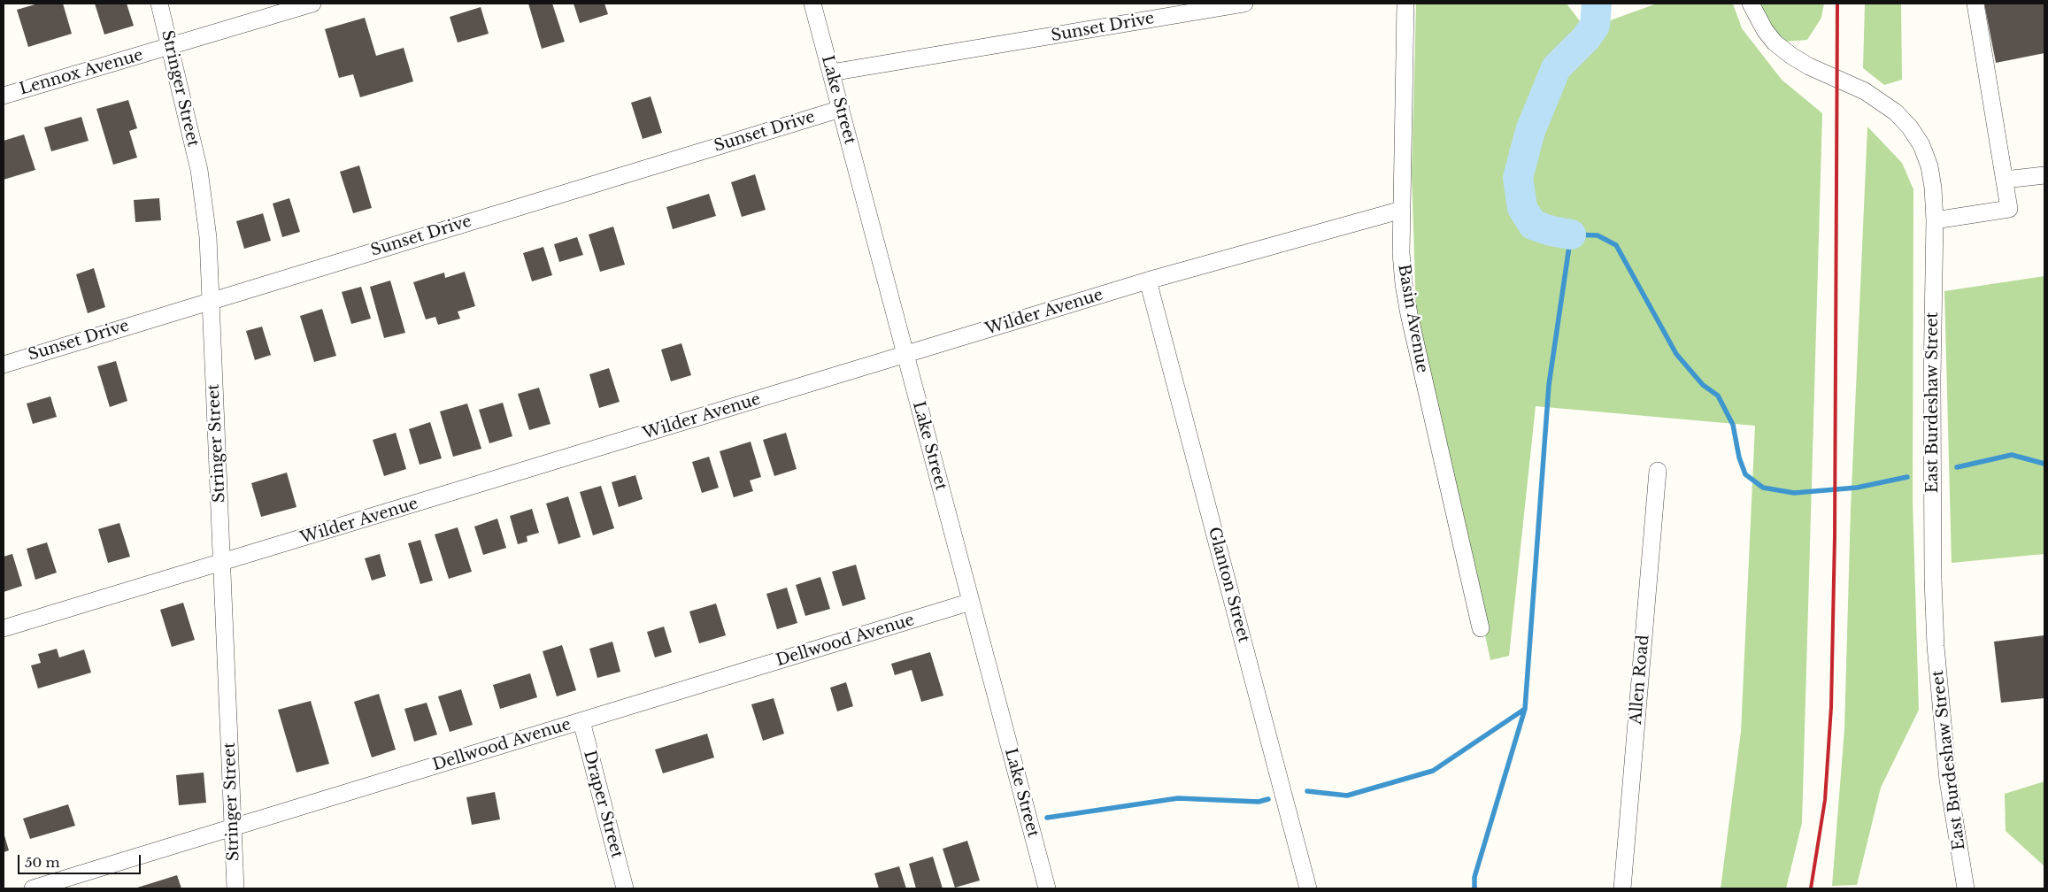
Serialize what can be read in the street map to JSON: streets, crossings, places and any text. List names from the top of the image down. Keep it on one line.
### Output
{"streets":{"street":["Sunset Drive","Lennox Avenue","Stringer Street","Lake Street","Wilder Avenue","Basin Avenue","East Burdeshaw Street","Glanton Street","Dellwood Avenue","Allen Road","Draper Street"]},"crossings":[["Sunset Drive","Stringer Street"],["Sunset Drive","Lake Street"],["Lennox Avenue","Stringer Street"],["Stringer Street","Wilder Avenue"],["Stringer Street","Dellwood Avenue"],["Lake Street","Wilder Avenue"],["Lake Street","Dellwood Avenue"],["Wilder Avenue","Basin Avenue"],["Wilder Avenue","Glanton Street"],["Dellwood Avenue","Draper Street"]],"scale_bar":"50 m"}
